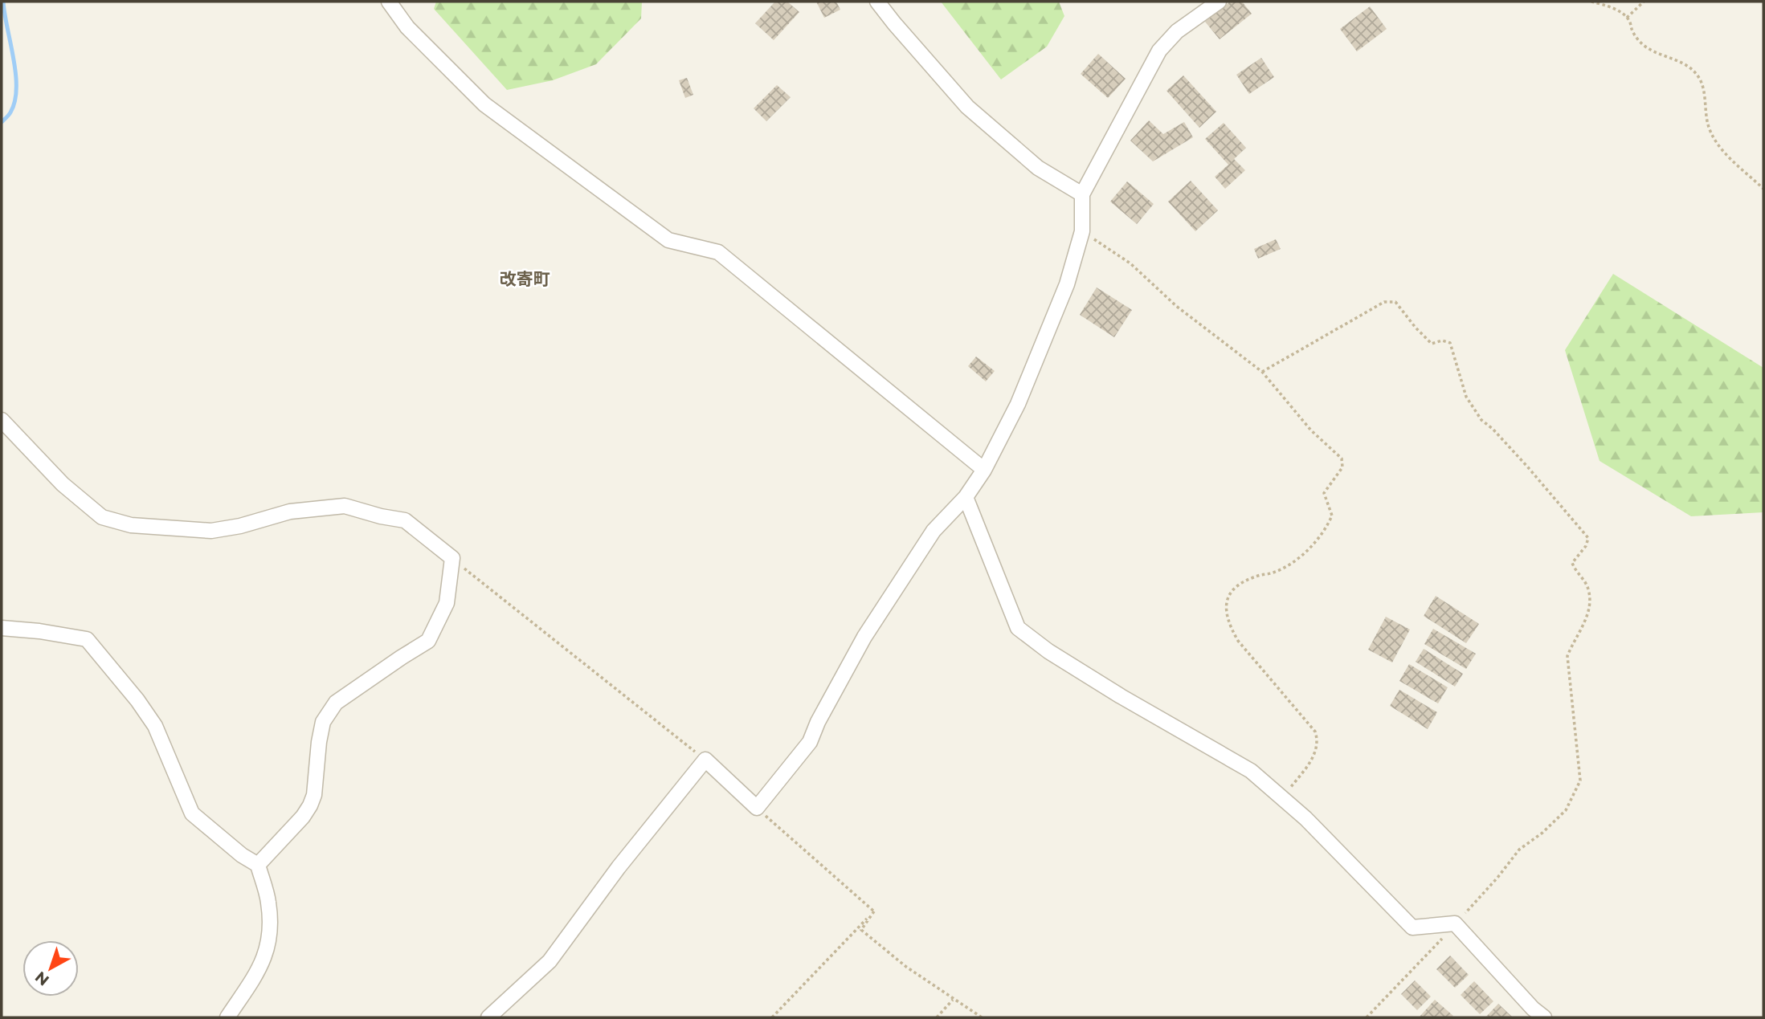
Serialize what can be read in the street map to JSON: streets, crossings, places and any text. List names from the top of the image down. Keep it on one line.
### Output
{"districts":["改寄町"],"north":"bottom left"}
